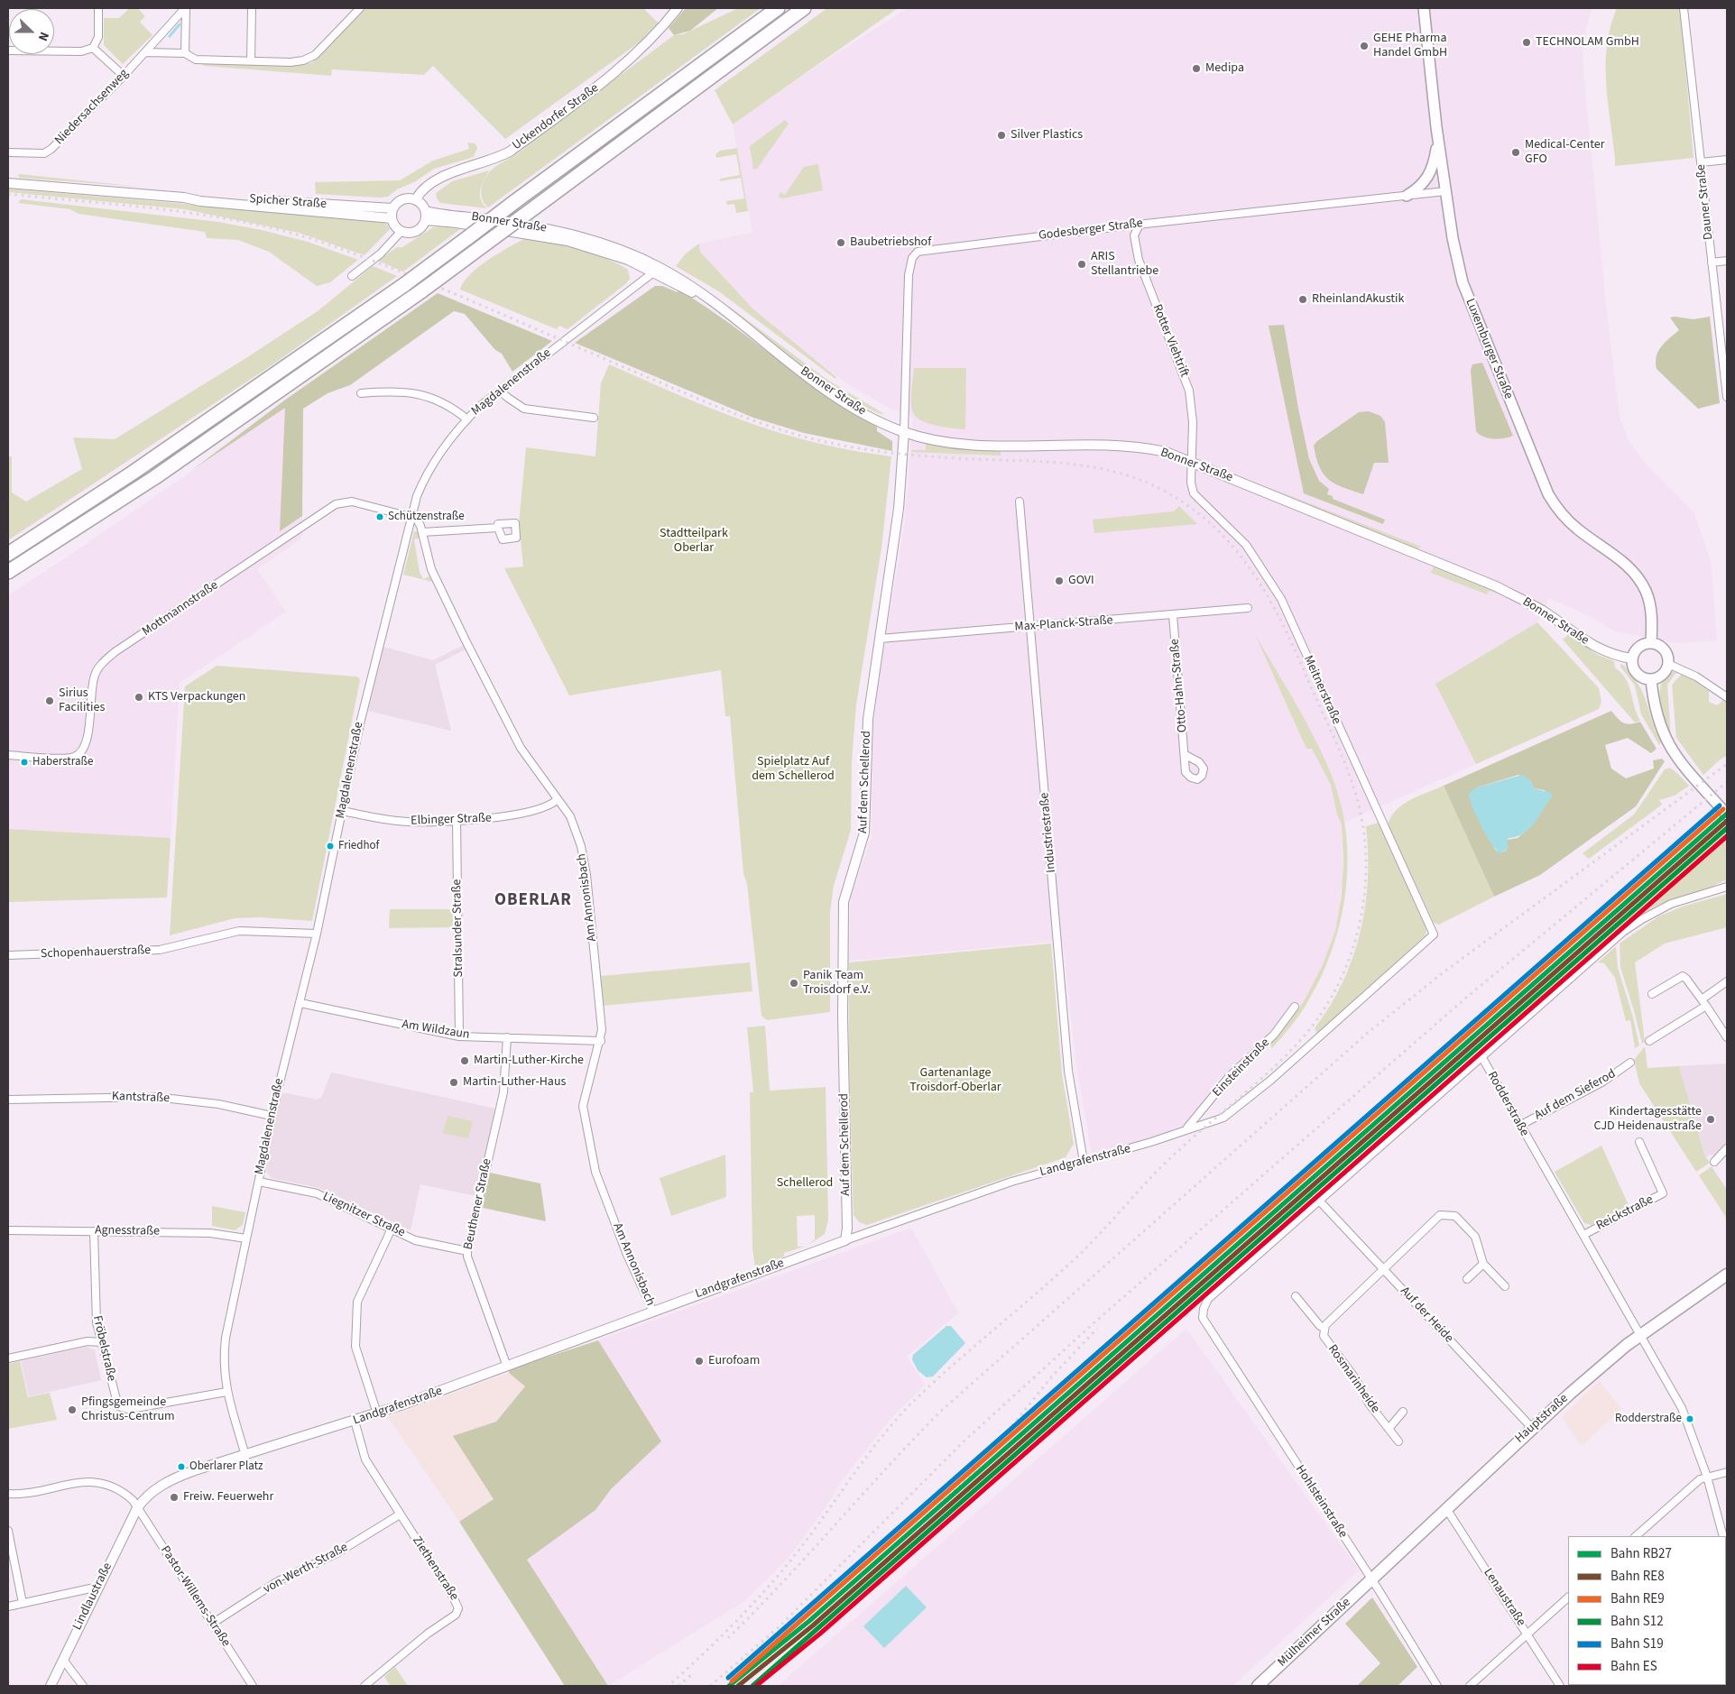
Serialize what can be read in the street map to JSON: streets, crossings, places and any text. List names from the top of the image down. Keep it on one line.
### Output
{"streets":{"main road":["Luxemburger Straße","Hauptstraße","Mülheimer Straße"],"street":["Niedersachsenweg","Uckendorfer Straße","Spicher Straße","Dauner Straße","Bonner Straße","Godesberger Straße","Rotter Viehtrift","Magdalenenstraße","Mottmannstraße","Max-Planck-Straße","Otto-Hahn-Straße","Meitnerstraße","Auf dem Schellerod","Elbinger Straße","Industriestraße","Am Annonisbach","Stralsunder Straße","Schopenhauerstraße","Am Wildzaun","Einsteinstraße","Auf dem Sieferod","Kantstraße","Rodderstraße","Landgrafenstraße","Beuthener Straße","Reickstraße","Liegnitzer Straße","Agnesstraße","Auf der Heide","Fröbelstraße","Rosmarinheide","Hohlsteinstraße","von-Werth-Straße","Ziethenstraße","Lindlaustraße","Pastor-Willems-Straße","Lenaustraße"]},"crossings":[["Uckendorfer Straße","Spicher Straße"],["Uckendorfer Straße","Bonner Straße"],["Spicher Straße","Bonner Straße"],["Bonner Straße","Godesberger Straße"],["Bonner Straße","Rotter Viehtrift"],["Bonner Straße","Luxemburger Straße"],["Bonner Straße","Magdalenenstraße"],["Bonner Straße","Meitnerstraße"],["Bonner Straße","Auf dem Schellerod"],["Godesberger Straße","Rotter Viehtrift"],["Godesberger Straße","Luxemburger Straße"],["Godesberger Straße","Auf dem Schellerod"],["Rotter Viehtrift","Meitnerstraße"],["Magdalenenstraße","Mottmannstraße"],["Magdalenenstraße","Elbinger Straße"],["Magdalenenstraße","Am Annonisbach"],["Magdalenenstraße","Schopenhauerstraße"],["Magdalenenstraße","Am Wildzaun"],["Magdalenenstraße","Kantstraße"],["Magdalenenstraße","Landgrafenstraße"],["Magdalenenstraße","Liegnitzer Straße"],["Magdalenenstraße","Agnesstraße"],["Magdalenenstraße","Fröbelstraße"],["Mottmannstraße","Am Annonisbach"],["Max-Planck-Straße","Otto-Hahn-Straße"],["Max-Planck-Straße","Auf dem Schellerod"],["Max-Planck-Straße","Industriestraße"],["Meitnerstraße","Landgrafenstraße"],["Auf dem Schellerod","Landgrafenstraße"],["Elbinger Straße","Am Annonisbach"],["Elbinger Straße","Stralsunder Straße"],["Industriestraße","Landgrafenstraße"],["Am Annonisbach","Am Wildzaun"],["Am Annonisbach","Landgrafenstraße"],["Stralsunder Straße","Am Wildzaun"],["Am Wildzaun","Beuthener Straße"],["Einsteinstraße","Landgrafenstraße"],["Auf dem Sieferod","Rodderstraße"],["Rodderstraße","Reickstraße"],["Rodderstraße","Hauptstraße"],["Landgrafenstraße","Beuthener Straße"],["Landgrafenstraße","Ziethenstraße"],["Landgrafenstraße","Lindlaustraße"],["Landgrafenstraße","Pastor-Willems-Straße"],["Beuthener Straße","Liegnitzer Straße"],["Agnesstraße","Fröbelstraße"],["Auf der Heide","Hauptstraße"],["Auf der Heide","Hohlsteinstraße"],["Hauptstraße","Hohlsteinstraße"],["Hauptstraße","Lenaustraße"],["Hauptstraße","Mülheimer Straße"],["Hohlsteinstraße","Mülheimer Straße"],["von-Werth-Straße","Ziethenstraße"],["von-Werth-Straße","Pastor-Willems-Straße"],["Lindlaustraße","Pastor-Willems-Straße"]],"districts":["OBERLAR"],"parks":["Stadtteilpark Oberlar","Spielplatz Auf dem Schellerod","Gartenanlage Troisdorf-Oberlar","Schellerod"],"places":["TECHNOLAM GmbH","GEHE Pharma Handel GmbH","Medipa","Silver Plastics","Medical-Center GFO","Baubetriebshof","ARIS Stellantriebe","RheinlandAkustik","Schützenstraße","GOVI","KTS Verpackungen","Sirius Facilities","Haberstraße","Friedhof","Panik Team Troisdorf e.V.","Martin-Luther-Kirche","Martin-Luther-Haus","Kindertagesstätte CJD Heidenaustraße","Eurofoam","Pfingsgemeinde Christus-Centrum","Rodderstraße","Oberlarer Platz","Freiw. Feuerwehr"],"lines":["rail line S19","rail line RE9","rail line RB27","rail line RE8","rail line S12","rail line ES"],"legend":["Bahn RB27","Bahn RE8","Bahn RE9","Bahn S12","Bahn S19","Bahn ES"],"north":"right"}
